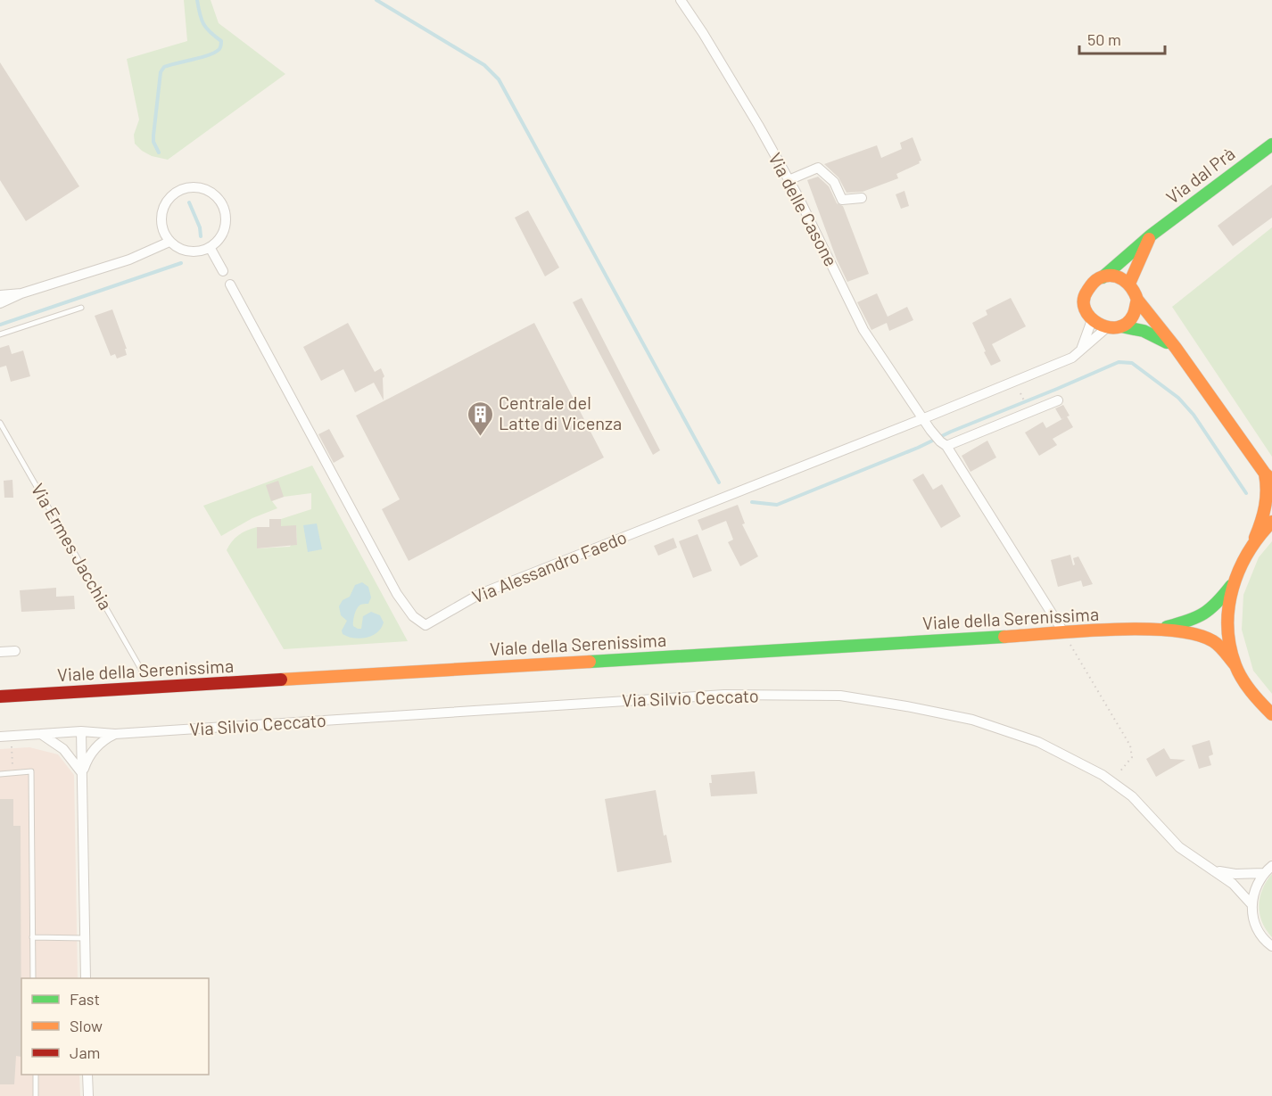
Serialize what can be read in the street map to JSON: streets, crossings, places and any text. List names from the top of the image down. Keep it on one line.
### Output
{"streets":{"main road":["Via dal Prà","Viale della Serenissima"],"street":["Via delle Casone","Via Alessandro Faedo","Via Silvio Ceccato"],"lane":["Via Ermes Jacchia"]},"crossings":[["Via delle Casone","Via Alessandro Faedo"],["Via delle Casone","Viale della Serenissima"]],"places":{"building":["Centrale del Latte di Vicenza"]},"legend":["Fast","Slow","Jam"],"scale_bar":"50 m"}
